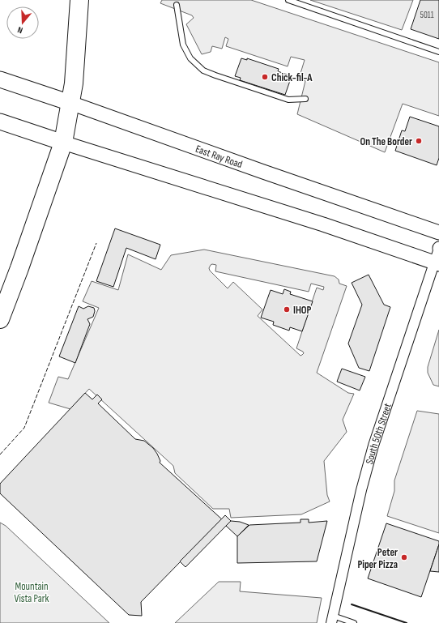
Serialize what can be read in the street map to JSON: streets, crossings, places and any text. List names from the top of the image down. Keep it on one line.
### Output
{"streets":{"main road":["East Ray Road"],"street":["South 50th Street"]},"parks":["Mountain Vista Park"],"places":["Chick-fil-A","On The Border","IHOP","Peter Piper Pizza"],"house_numbers":["5011"],"north":"bottom"}
